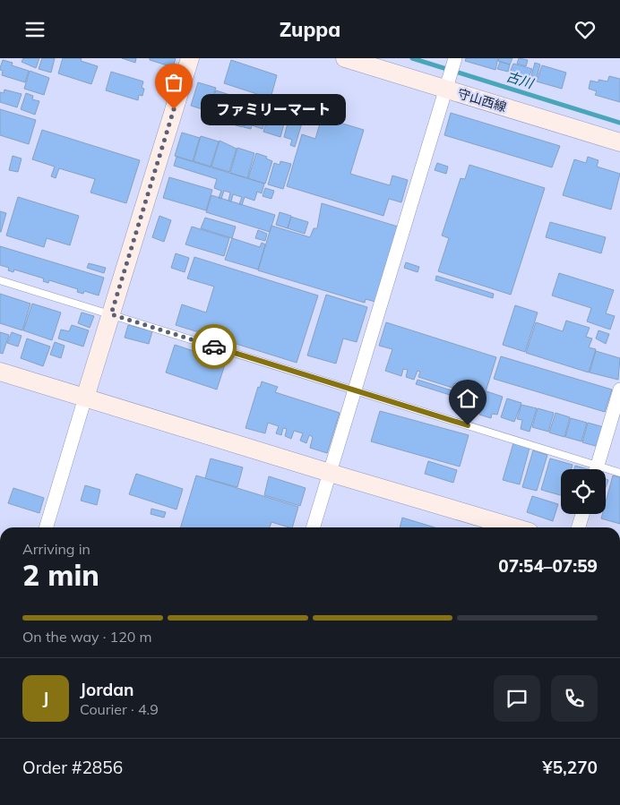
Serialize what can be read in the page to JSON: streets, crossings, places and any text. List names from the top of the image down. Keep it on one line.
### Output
{"streets":{"street":["守山西線"]},"water":["古川"],"places":["ファミリーマート"],"page":{"header":"Zuppa","bubble":"ファミリーマート","heading":["2 min","Arriving in","07:54–07:59"],"panel":["Jordan","Courier · 4.9","Order #2856","¥5,270"],"bar":"On the way · 120 m","round":"J"}}
